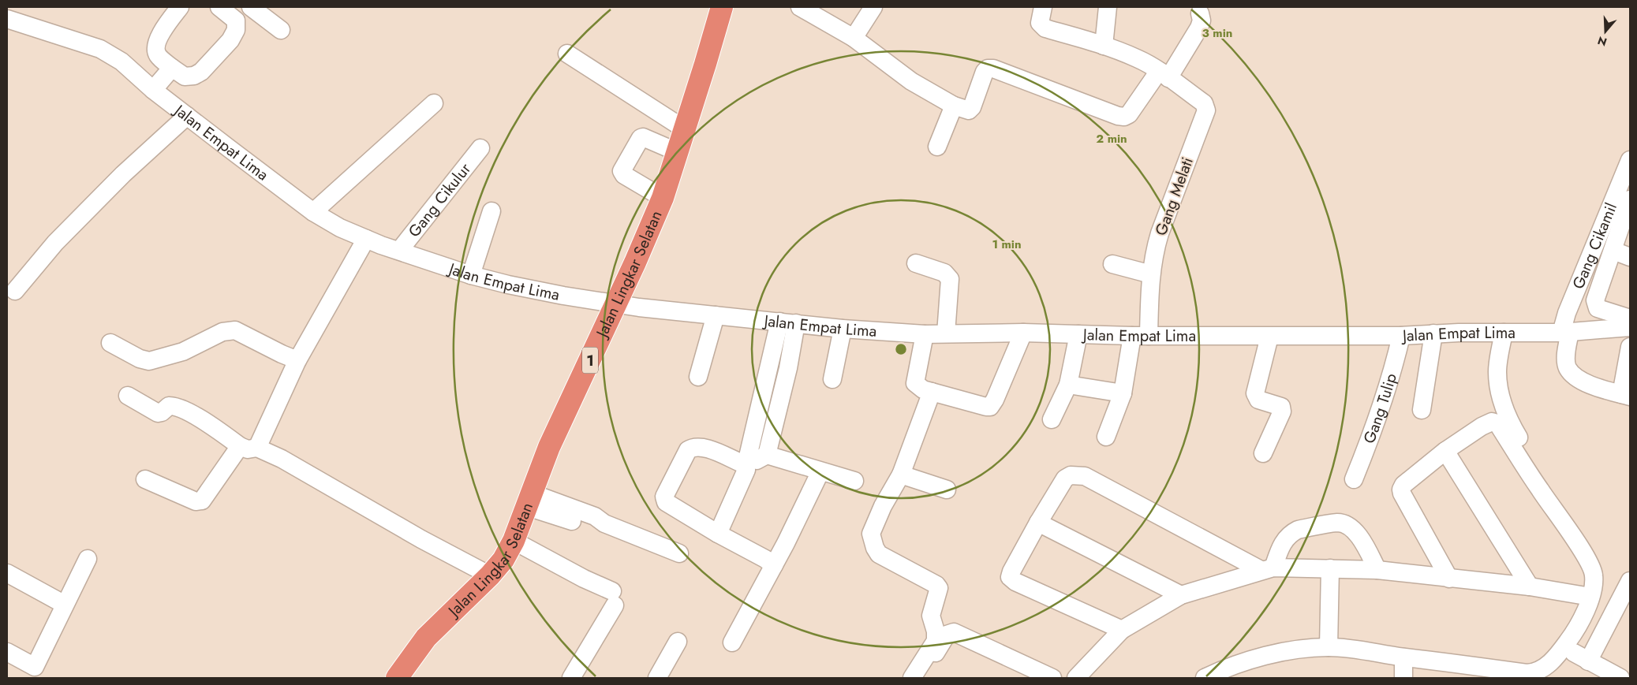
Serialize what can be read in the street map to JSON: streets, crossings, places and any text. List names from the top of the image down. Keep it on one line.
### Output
{"streets":{"highway":["Jalan Lingkar Selatan","1"],"street":["Jalan Empat Lima","Gang Melati","Gang Cikulur","Gang Cikamil","Gang Tulip"]},"crossings":[["Jalan Empat Lima","Gang Melati"],["Jalan Empat Lima","Gang Cikulur"],["Jalan Empat Lima","Gang Cikamil"],["Jalan Empat Lima","Jalan Lingkar Selatan"],["Jalan Empat Lima","Gang Tulip"]],"north":"bottom","rings":["3 min","2 min","1 min"]}
